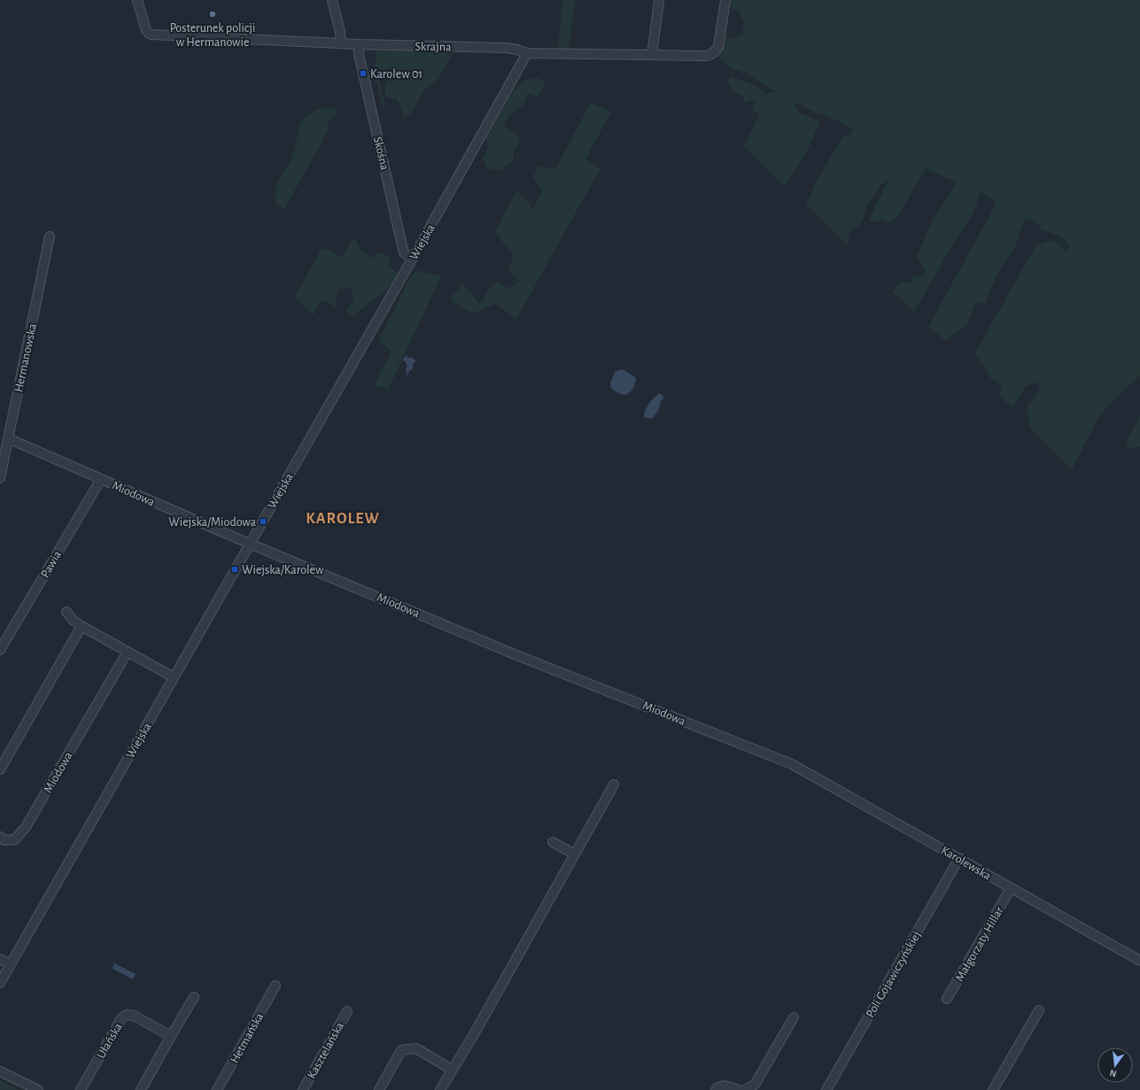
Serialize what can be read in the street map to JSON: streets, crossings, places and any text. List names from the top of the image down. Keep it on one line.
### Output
{"streets":{"street":["Skrajna","Skośna","Wiejska","Hermanowska","Miodowa","Pawia","Karolewska","Małgorzaty Hillar","Poli Gojawiczyńskiej","Hetmańska","Ułańska","Kasztelańska"]},"crossings":[["Skrajna","Skośna"],["Skrajna","Wiejska"],["Skośna","Wiejska"],["Wiejska","Miodowa"],["Hermanowska","Miodowa"],["Miodowa","Pawia"],["Miodowa","Karolewska"],["Karolewska","Małgorzaty Hillar"],["Karolewska","Poli Gojawiczyńskiej"]],"districts":["KAROLEW"],"places":{"other":["Posterunek policji w Hermanowie"],"transit":["Karolew 01","Wiejska/Miodowa","Wiejska/Karolew"]},"north":"bottom"}
